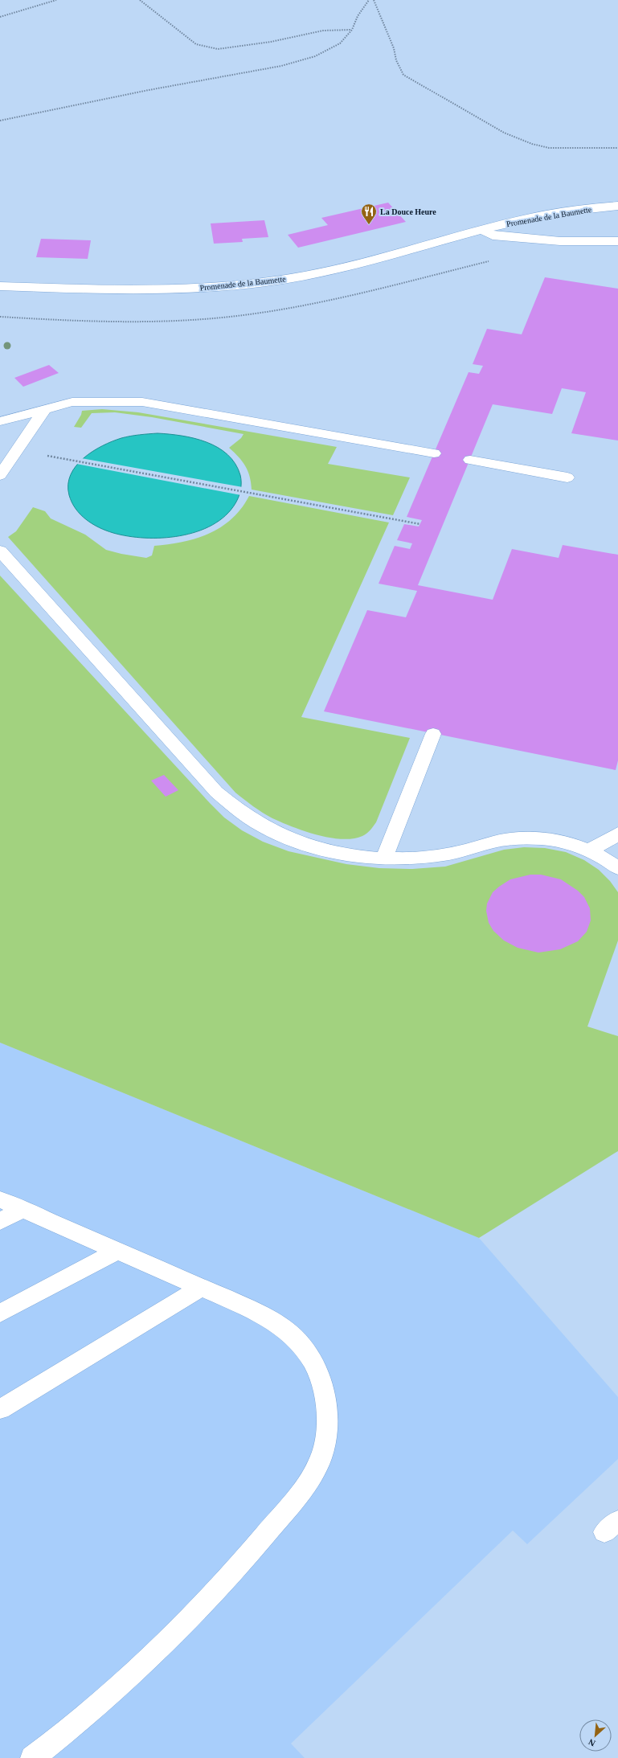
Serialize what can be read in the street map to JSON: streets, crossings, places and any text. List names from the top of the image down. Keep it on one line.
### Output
{"streets":{"street":["Promenade de la Baumette"]},"places":{"restaurant":["La Douce Heure"]},"north":"bottom left"}
